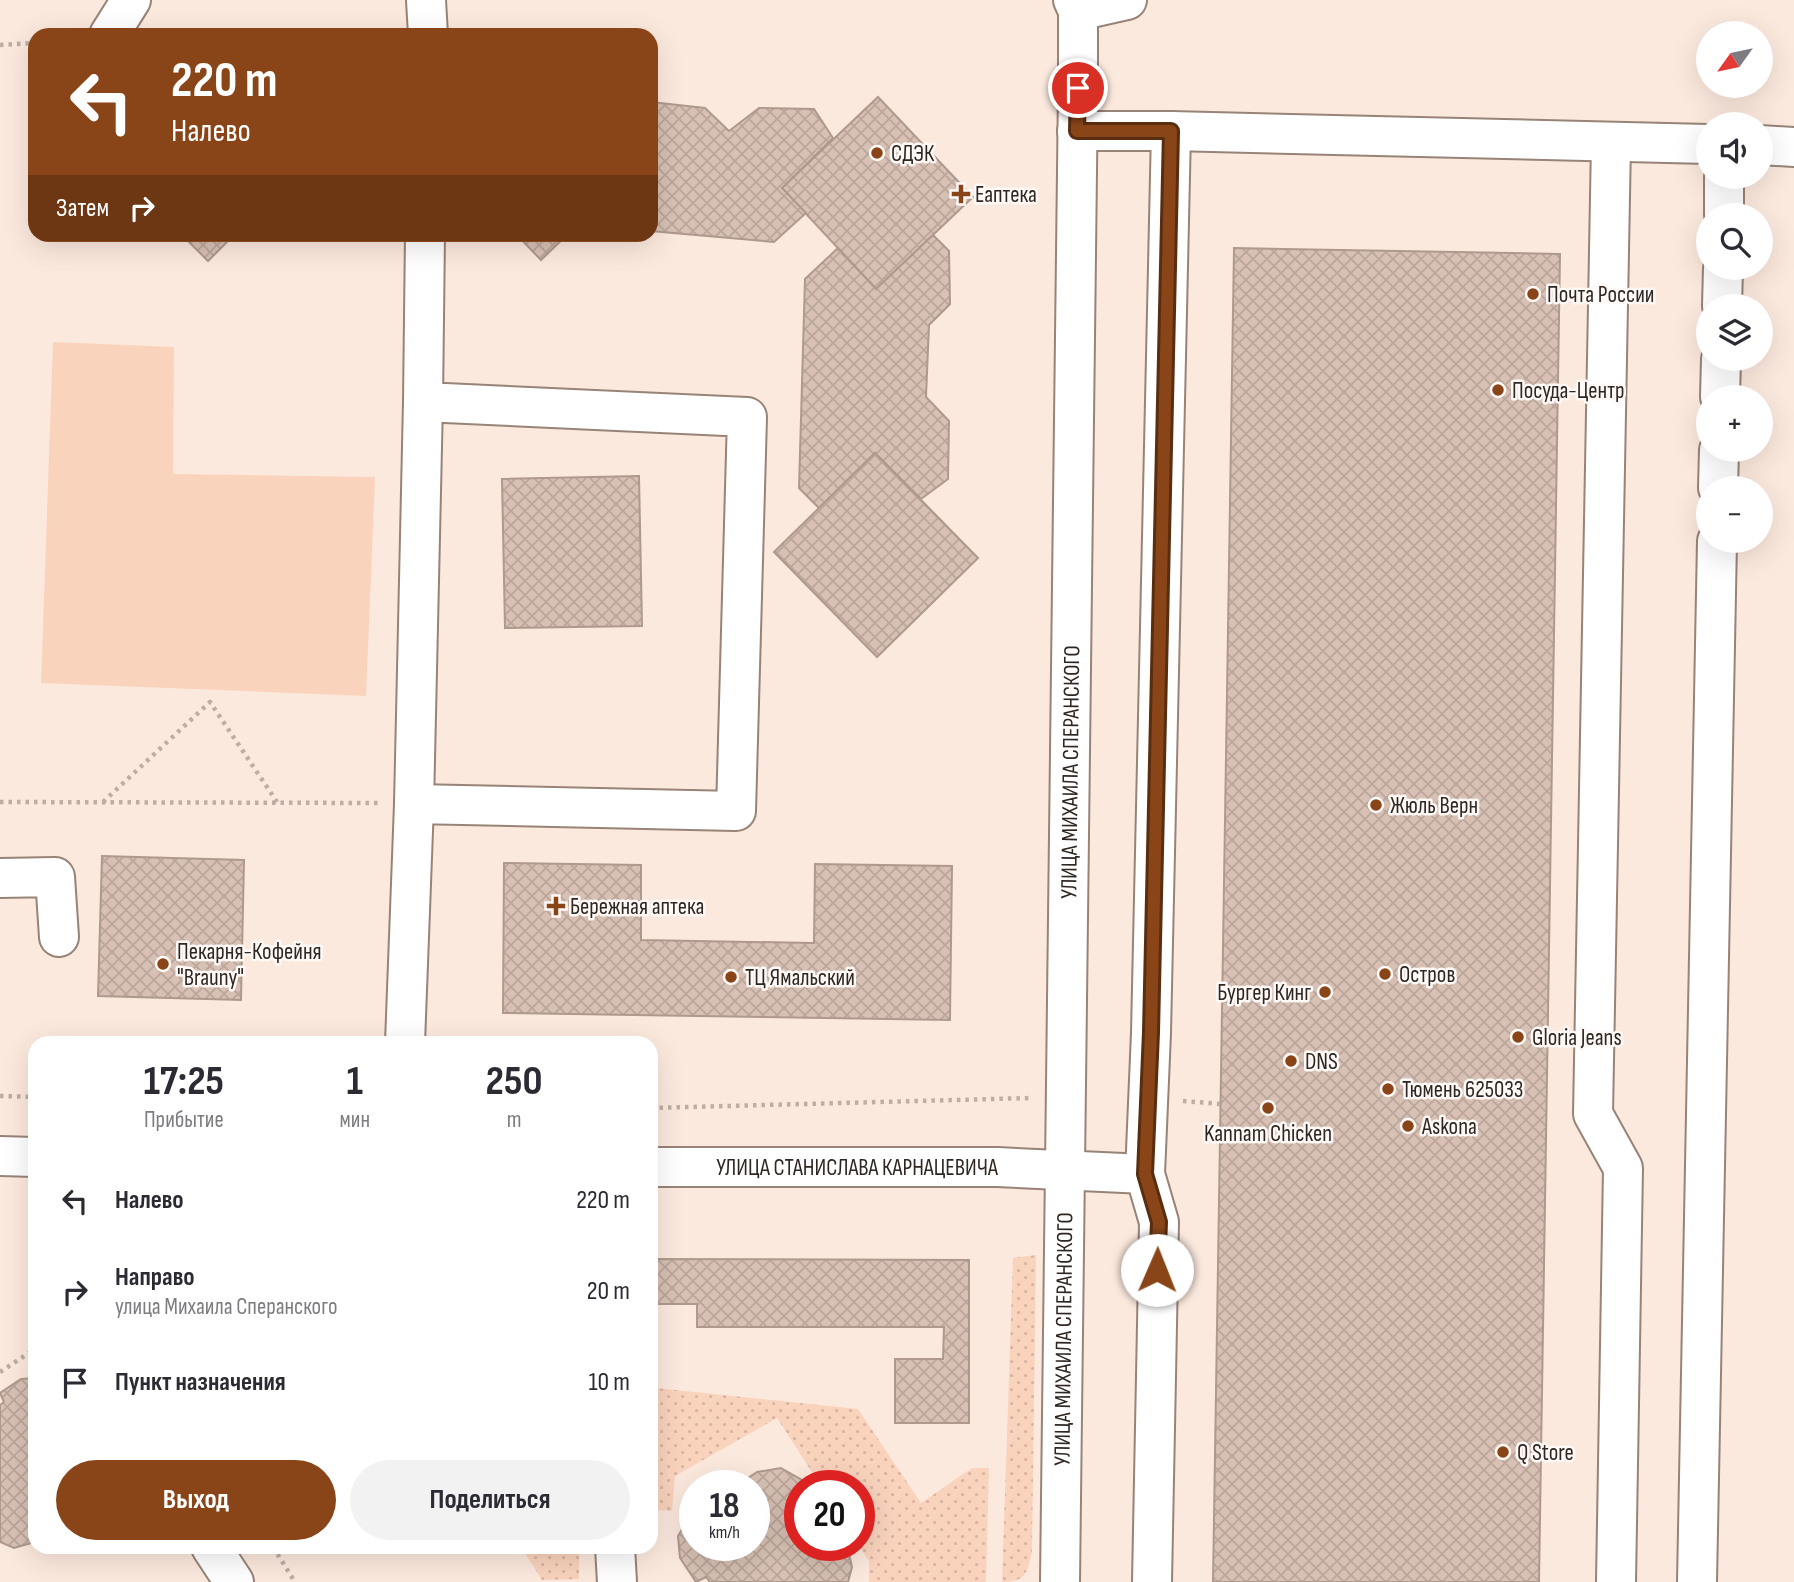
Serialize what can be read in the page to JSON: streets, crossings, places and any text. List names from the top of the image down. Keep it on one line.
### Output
{"streets":{"street":["УЛИЦА МИХАИЛА СПЕРАНСКОГО","УЛИЦА СТАНИСЛАВА КАРНАЦЕВИЧА"]},"crossings":[["УЛИЦА МИХАИЛА СПЕРАНСКОГО","УЛИЦА СТАНИСЛАВА КАРНАЦЕВИЧА"]],"places":{"other":["СДЭК","Почта России","Посуда-Центр","Жюль Верн","Пекарня-Кофейня \"Brauny\"","Остров","ТЦ Ямальский","Бургер Кинг","Gloria Jeans","DNS","Тюмень 625033","Kannam Chicken","Askona","Q Store"],"health":["Еаптека","Бережная аптека"]},"north":"bottom left","page":{"map_buttons":["+","−"],"turn":["220 m","Налево"],"then":"Затем","eta":["17:25","Прибытие","1","мин","250","m"],"list":[{"name":"Налево","value":"220 m"},{"name":"Направо","note":"улица Михаила Сперанского","value":"20 m"},{"name":"Пункт назначения","value":"10 m"}],"buttons":["Выход","Поделиться"],"speed":"18 km/h","limit":"20"}}
